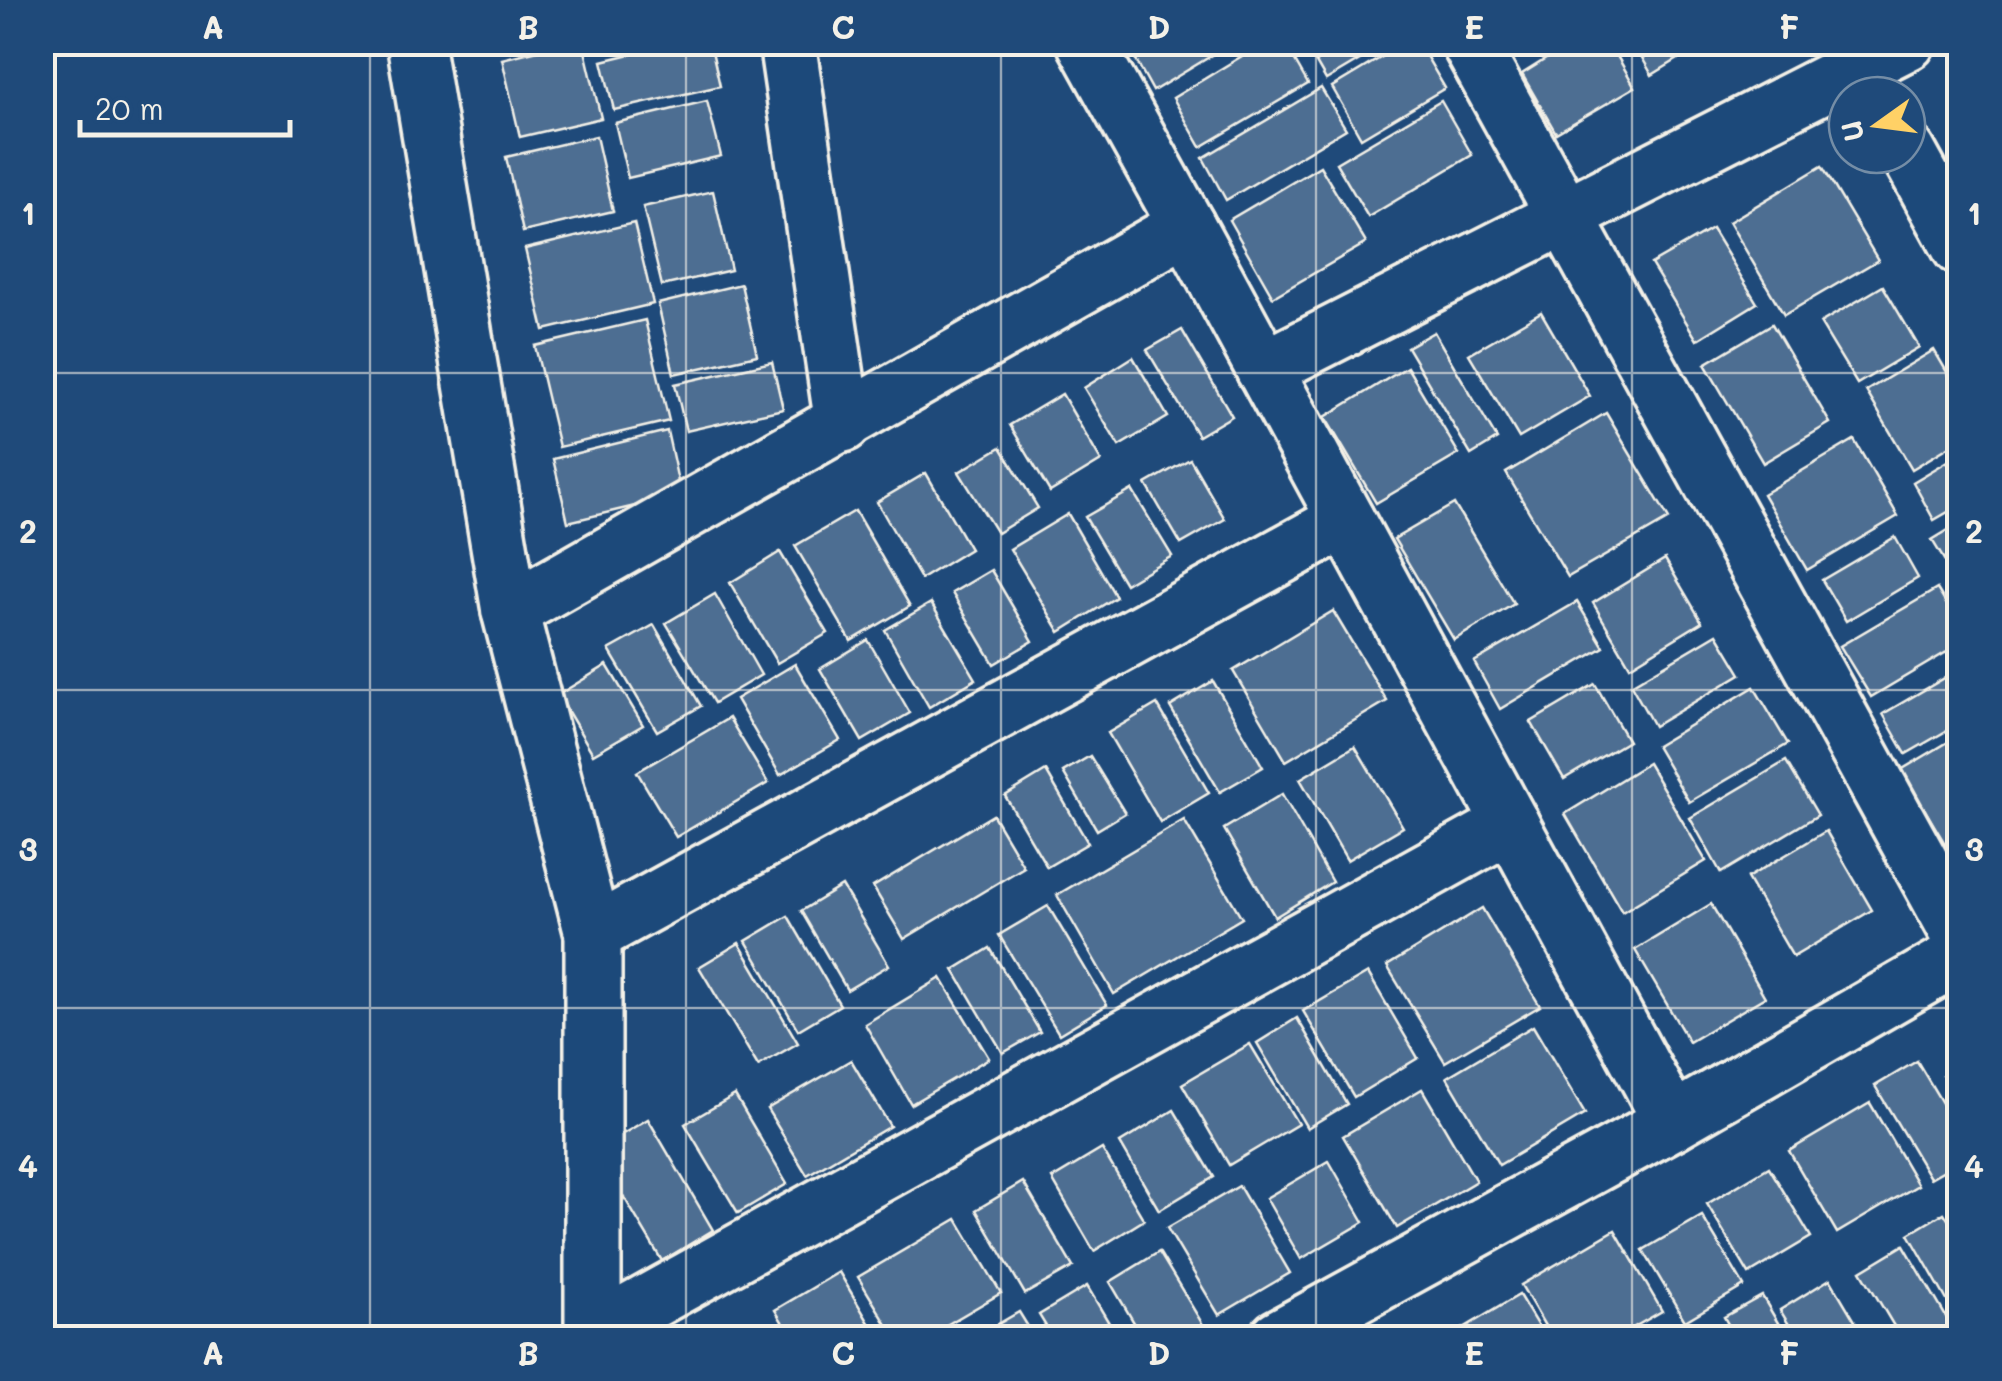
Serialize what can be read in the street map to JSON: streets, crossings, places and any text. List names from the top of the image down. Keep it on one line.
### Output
{"scale_bar":"20 m","north":"left","grid":{"columns":["A","B","C","D","E","F"],"rows":["1","2","3","4"]}}
